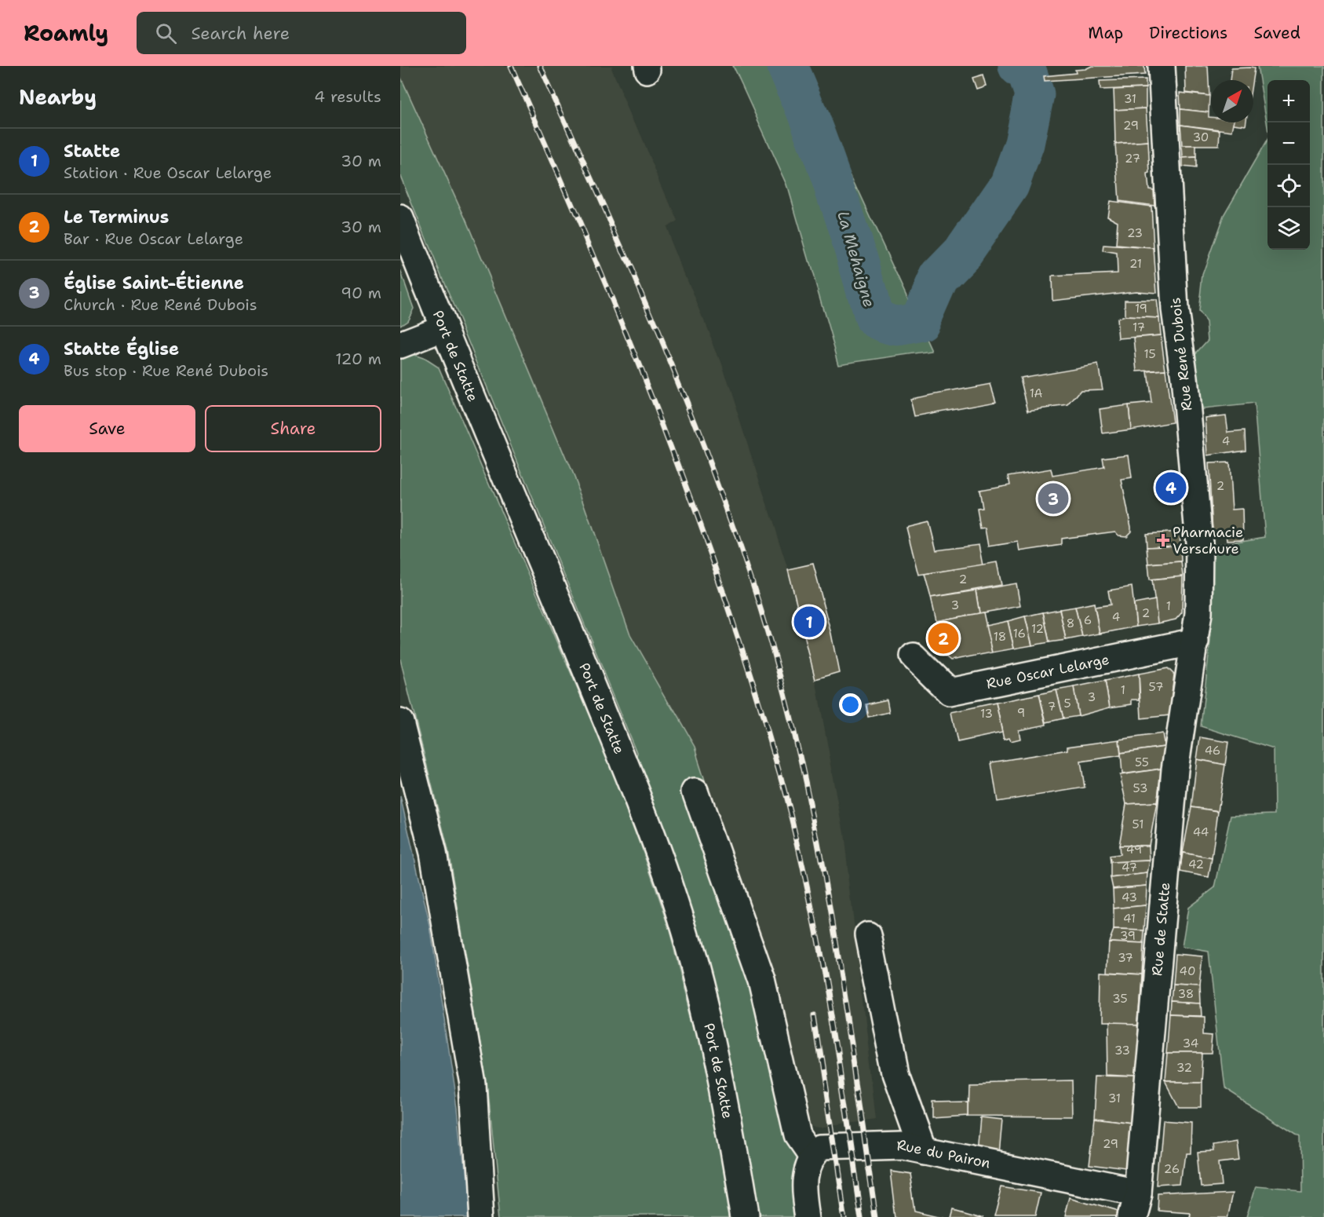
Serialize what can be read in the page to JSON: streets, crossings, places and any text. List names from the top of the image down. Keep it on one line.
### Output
{"streets":{"street":["Rue René Dubois","Port de Statte","Rue Oscar Lelarge","Rue de Statte","Rue du Pairon"]},"crossings":[["Rue René Dubois","Rue Oscar Lelarge"],["Rue René Dubois","Rue de Statte"],["Rue Oscar Lelarge","Rue de Statte"],["Rue de Statte","Rue du Pairon"]],"water":["La Mehaigne"],"places":{"health":["Pharmacie Verschure"]},"house_numbers":["31","29","30","27","23","21","19","17","15","1A","4","2","2","3","1","2","4","6","8","12","16","18","57","1","3","5","7","9","13","46","55","53","51","44","49","42","47","43","41","39","37","40","38","35","34","33","32","31","29","26"],"north":"top right","page":{"header":"Roamly","search":"Search here","nav":["Map","Directions","Saved"],"heading":["Nearby","4 results"],"map_buttons":["+","−"],"list":[{"mark":"1","name":"Statte","note":"Station · Rue Oscar Lelarge","value":"30 m"},{"mark":"2","name":"Le Terminus","note":"Bar · Rue Oscar Lelarge","value":"30 m"},{"mark":"3","name":"Église Saint-Étienne","note":"Church · Rue René Dubois","value":"90 m"},{"mark":"4","name":"Statte Église","note":"Bus stop · Rue René Dubois","value":"120 m"}],"buttons":["Save","Share"],"pins":["4","3","1","2"]}}
